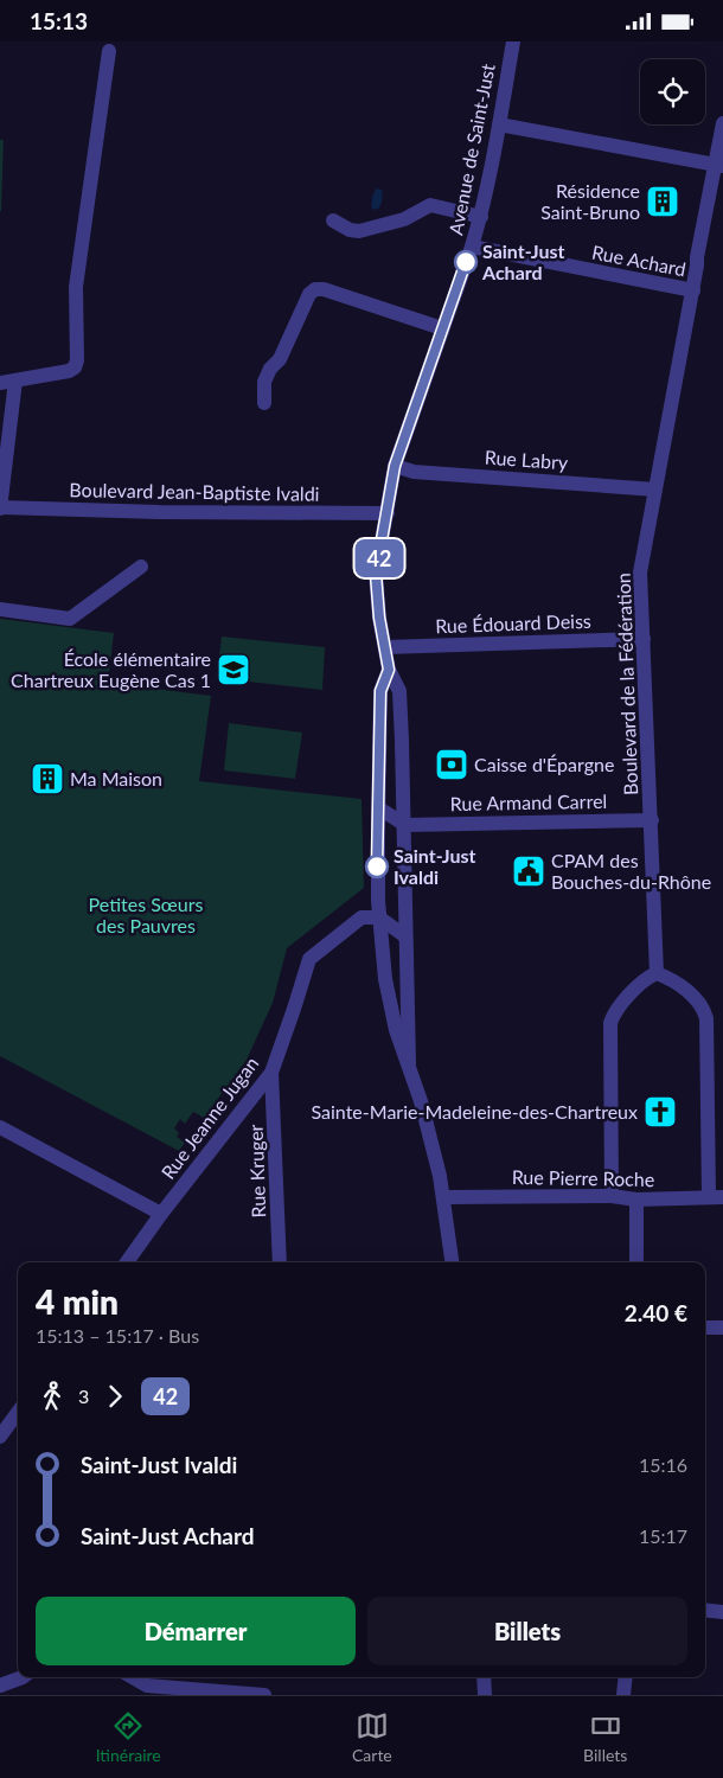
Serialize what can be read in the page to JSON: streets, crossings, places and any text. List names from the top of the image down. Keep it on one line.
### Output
{"streets":{"street":["Avenue de Saint-Just","Rue Achard","Rue Labry","Boulevard Jean-Baptiste Ivaldi","Rue Édouard Deiss","Boulevard de la Fédération","Rue Armand Carrel","Rue Jeanne Jugan","Rue Kruger","Rue Pierre Roche"]},"crossings":[["Avenue de Saint-Just","Rue Achard"],["Avenue de Saint-Just","Rue Labry"],["Avenue de Saint-Just","Boulevard Jean-Baptiste Ivaldi"],["Avenue de Saint-Just","Rue Édouard Deiss"],["Rue Achard","Boulevard de la Fédération"],["Rue Labry","Boulevard de la Fédération"],["Rue Édouard Deiss","Boulevard de la Fédération"],["Boulevard de la Fédération","Rue Armand Carrel"],["Rue Jeanne Jugan","Rue Kruger"]],"parks":["Petites Sœurs des Pauvres"],"places":{"building":["Résidence Saint-Bruno","Ma Maison"],"other":["Saint-Just Achard","Saint-Just Ivaldi"],"school or university":["École élémentaire Chartreux Eugène Cas 1"],"bank":["Caisse d'Épargne"],"public building":["CPAM des Bouches-du-Rhône"],"church":["Sainte-Marie-Madeleine-des-Chartreux"]},"lines":["bus line 42"],"page":{"status":"15:13","on_map":"42","heading":["4 min","15:13 – 15:17 · Bus","2.40 €"],"legs":["3","42"],"list":[{"name":"Saint-Just Ivaldi","value":"15:16"},{"name":"Saint-Just Achard","value":"15:17"}],"buttons":["Démarrer","Billets"],"tabs":["Itinéraire","Carte","Billets"]}}
